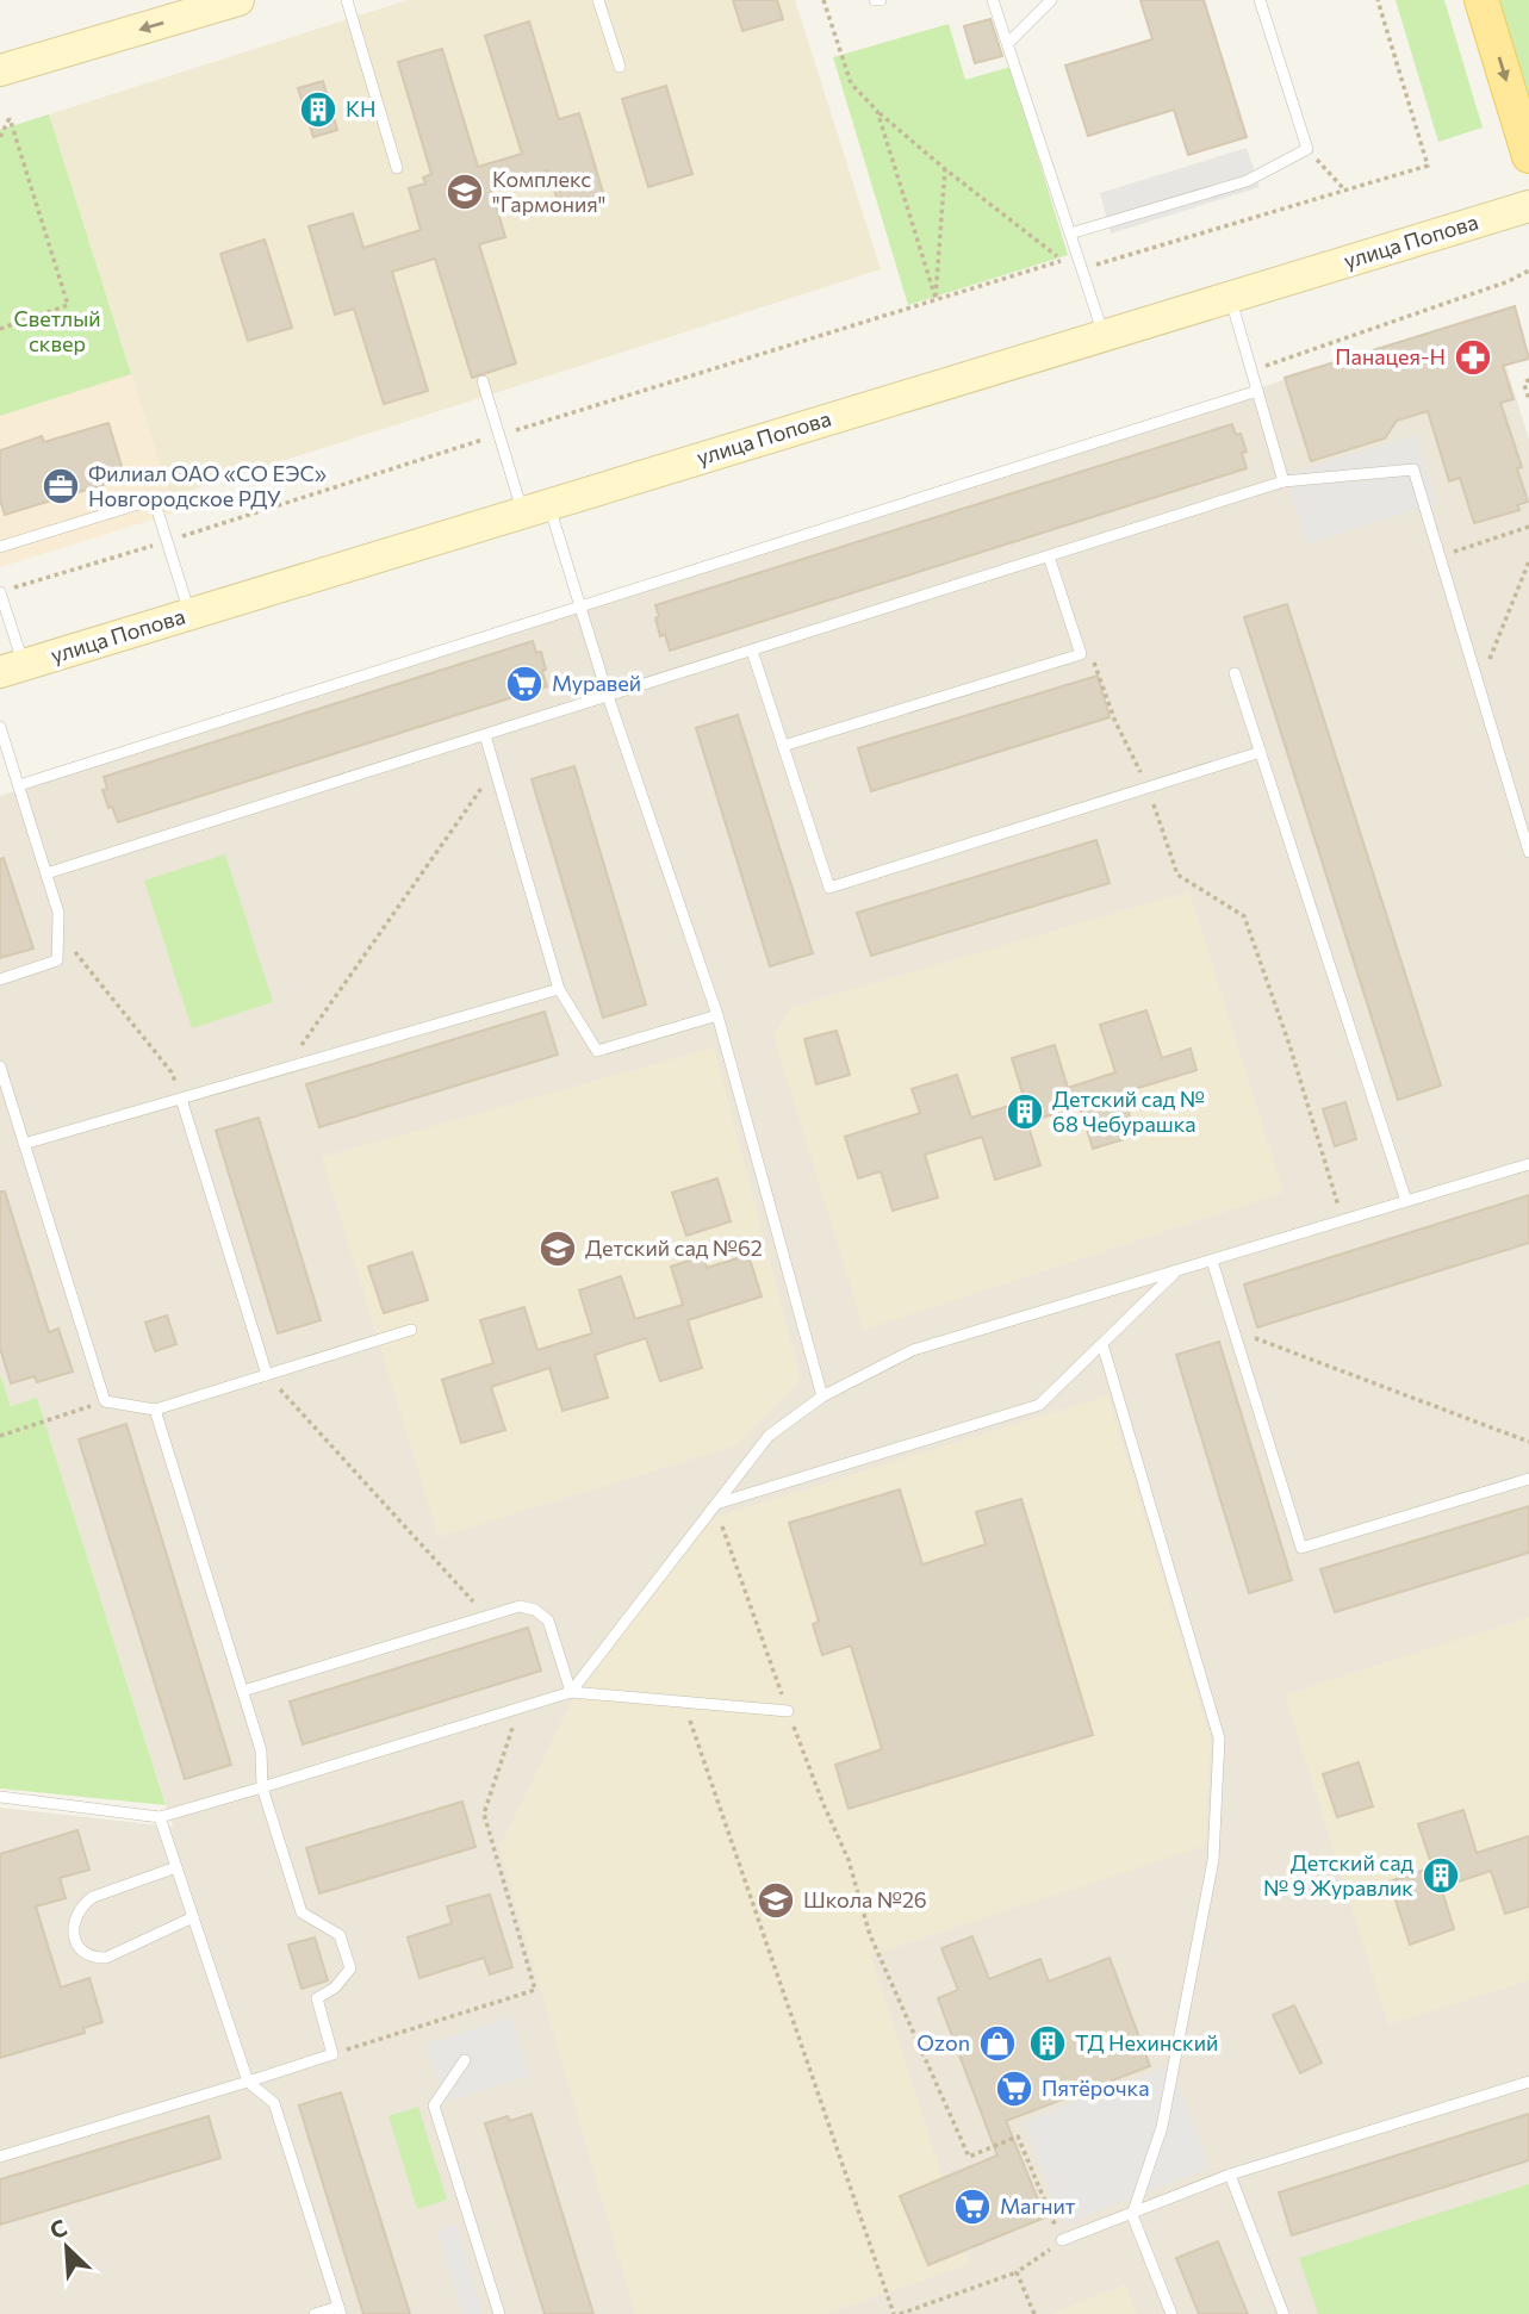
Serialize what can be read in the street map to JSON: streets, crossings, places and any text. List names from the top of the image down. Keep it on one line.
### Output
{"streets":{"street":["улица Попова"]},"parks":["Светлый сквер"],"places":{"building":["КН","Детский сад № 68 Чебурашка","Детский сад № 9 Журавлик","ТД Нехинский"],"school or university":["Комплекс \"Гармония\"","Детский сад №62","Школа №26"],"pharmacy":["Панацея-Н"],"office":["Филиал ОАО «СО ЕЭС» Новгородское РДУ"],"supermarket":["Муравей","Пятёрочка","Магнит"],"shop":["Ozon"]},"north":"top left"}
